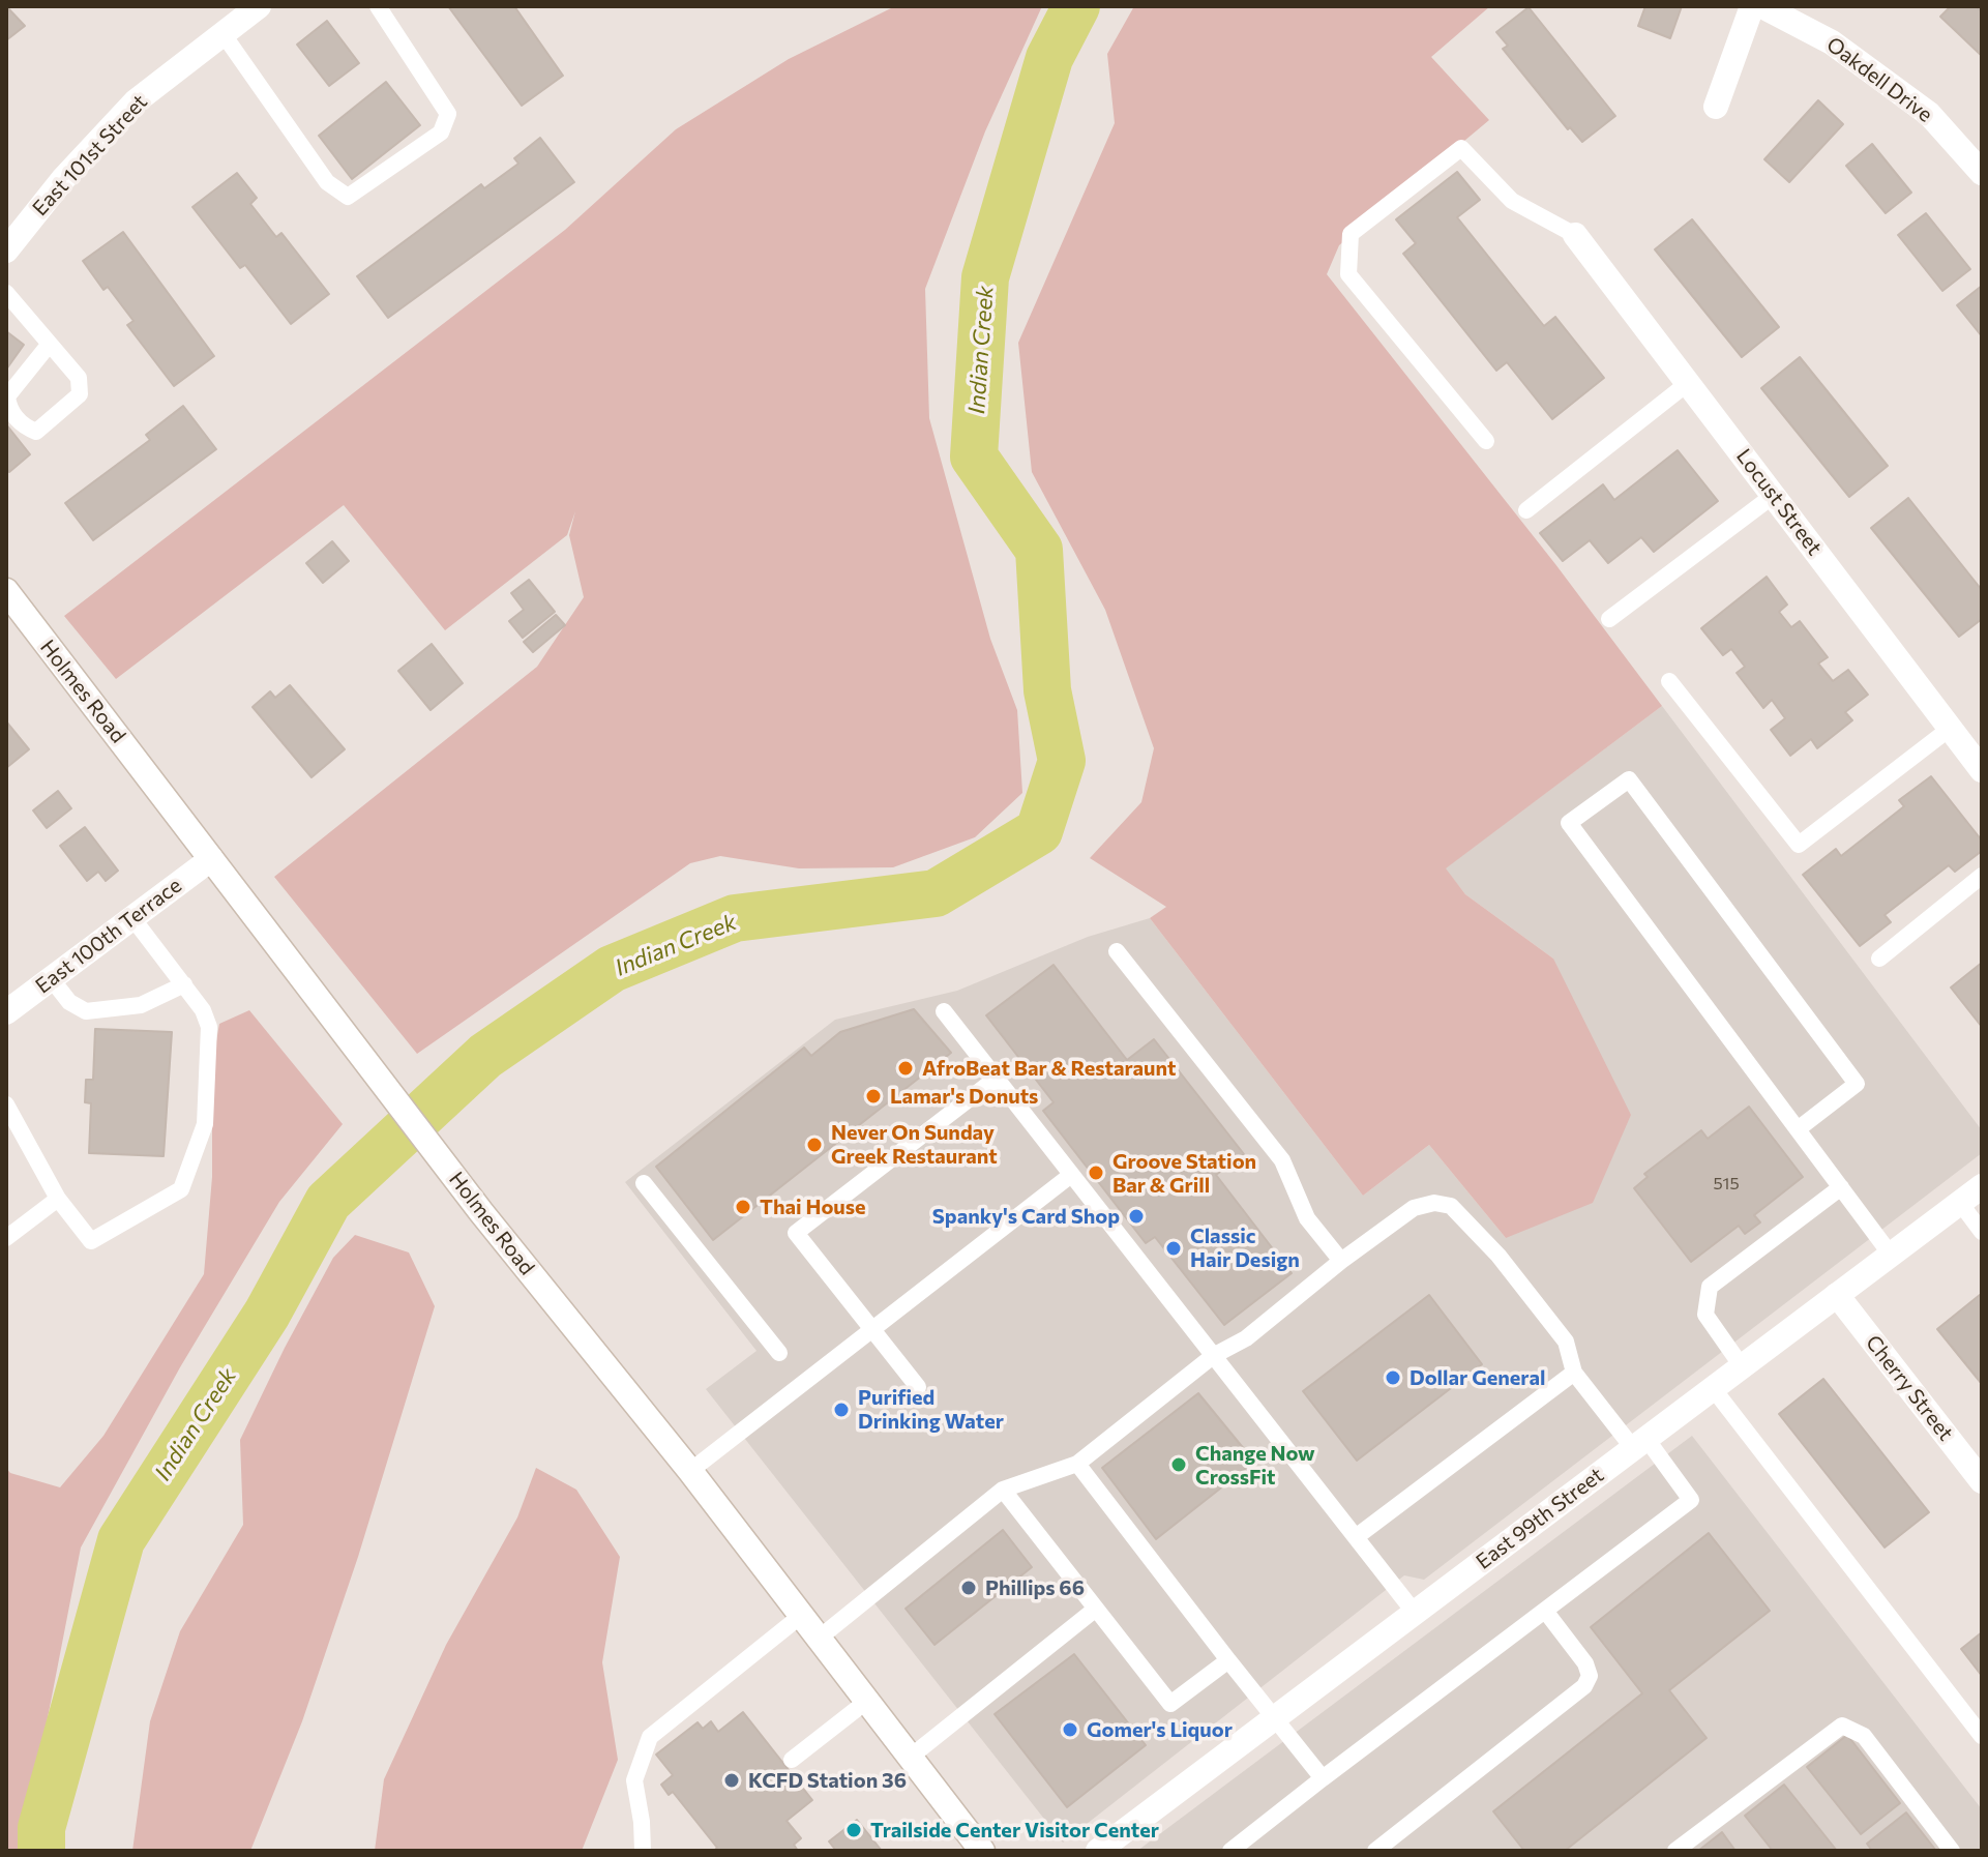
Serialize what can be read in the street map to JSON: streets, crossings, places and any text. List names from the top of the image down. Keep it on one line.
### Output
{"streets":{"street":["Oakdell Drive","East 101st Street","Locust Street","Holmes Road","East 100th Terrace","Cherry Street","East 99th Street"]},"crossings":[["Holmes Road","East 100th Terrace"],["Cherry Street","East 99th Street"]],"water":["Indian Creek"],"places":["AfroBeat Bar & Restaraunt","Lamar's Donuts","Never On Sunday Greek Restaurant","Groove Station Bar & Grill","Thai House","Spanky's Card Shop","Classic Hair Design","Dollar General","Purified Drinking Water","Change Now CrossFit","Phillips 66","Gomer's Liquor","KCFD Station 36","Trailside Center Visitor Center"],"house_numbers":["515"]}
